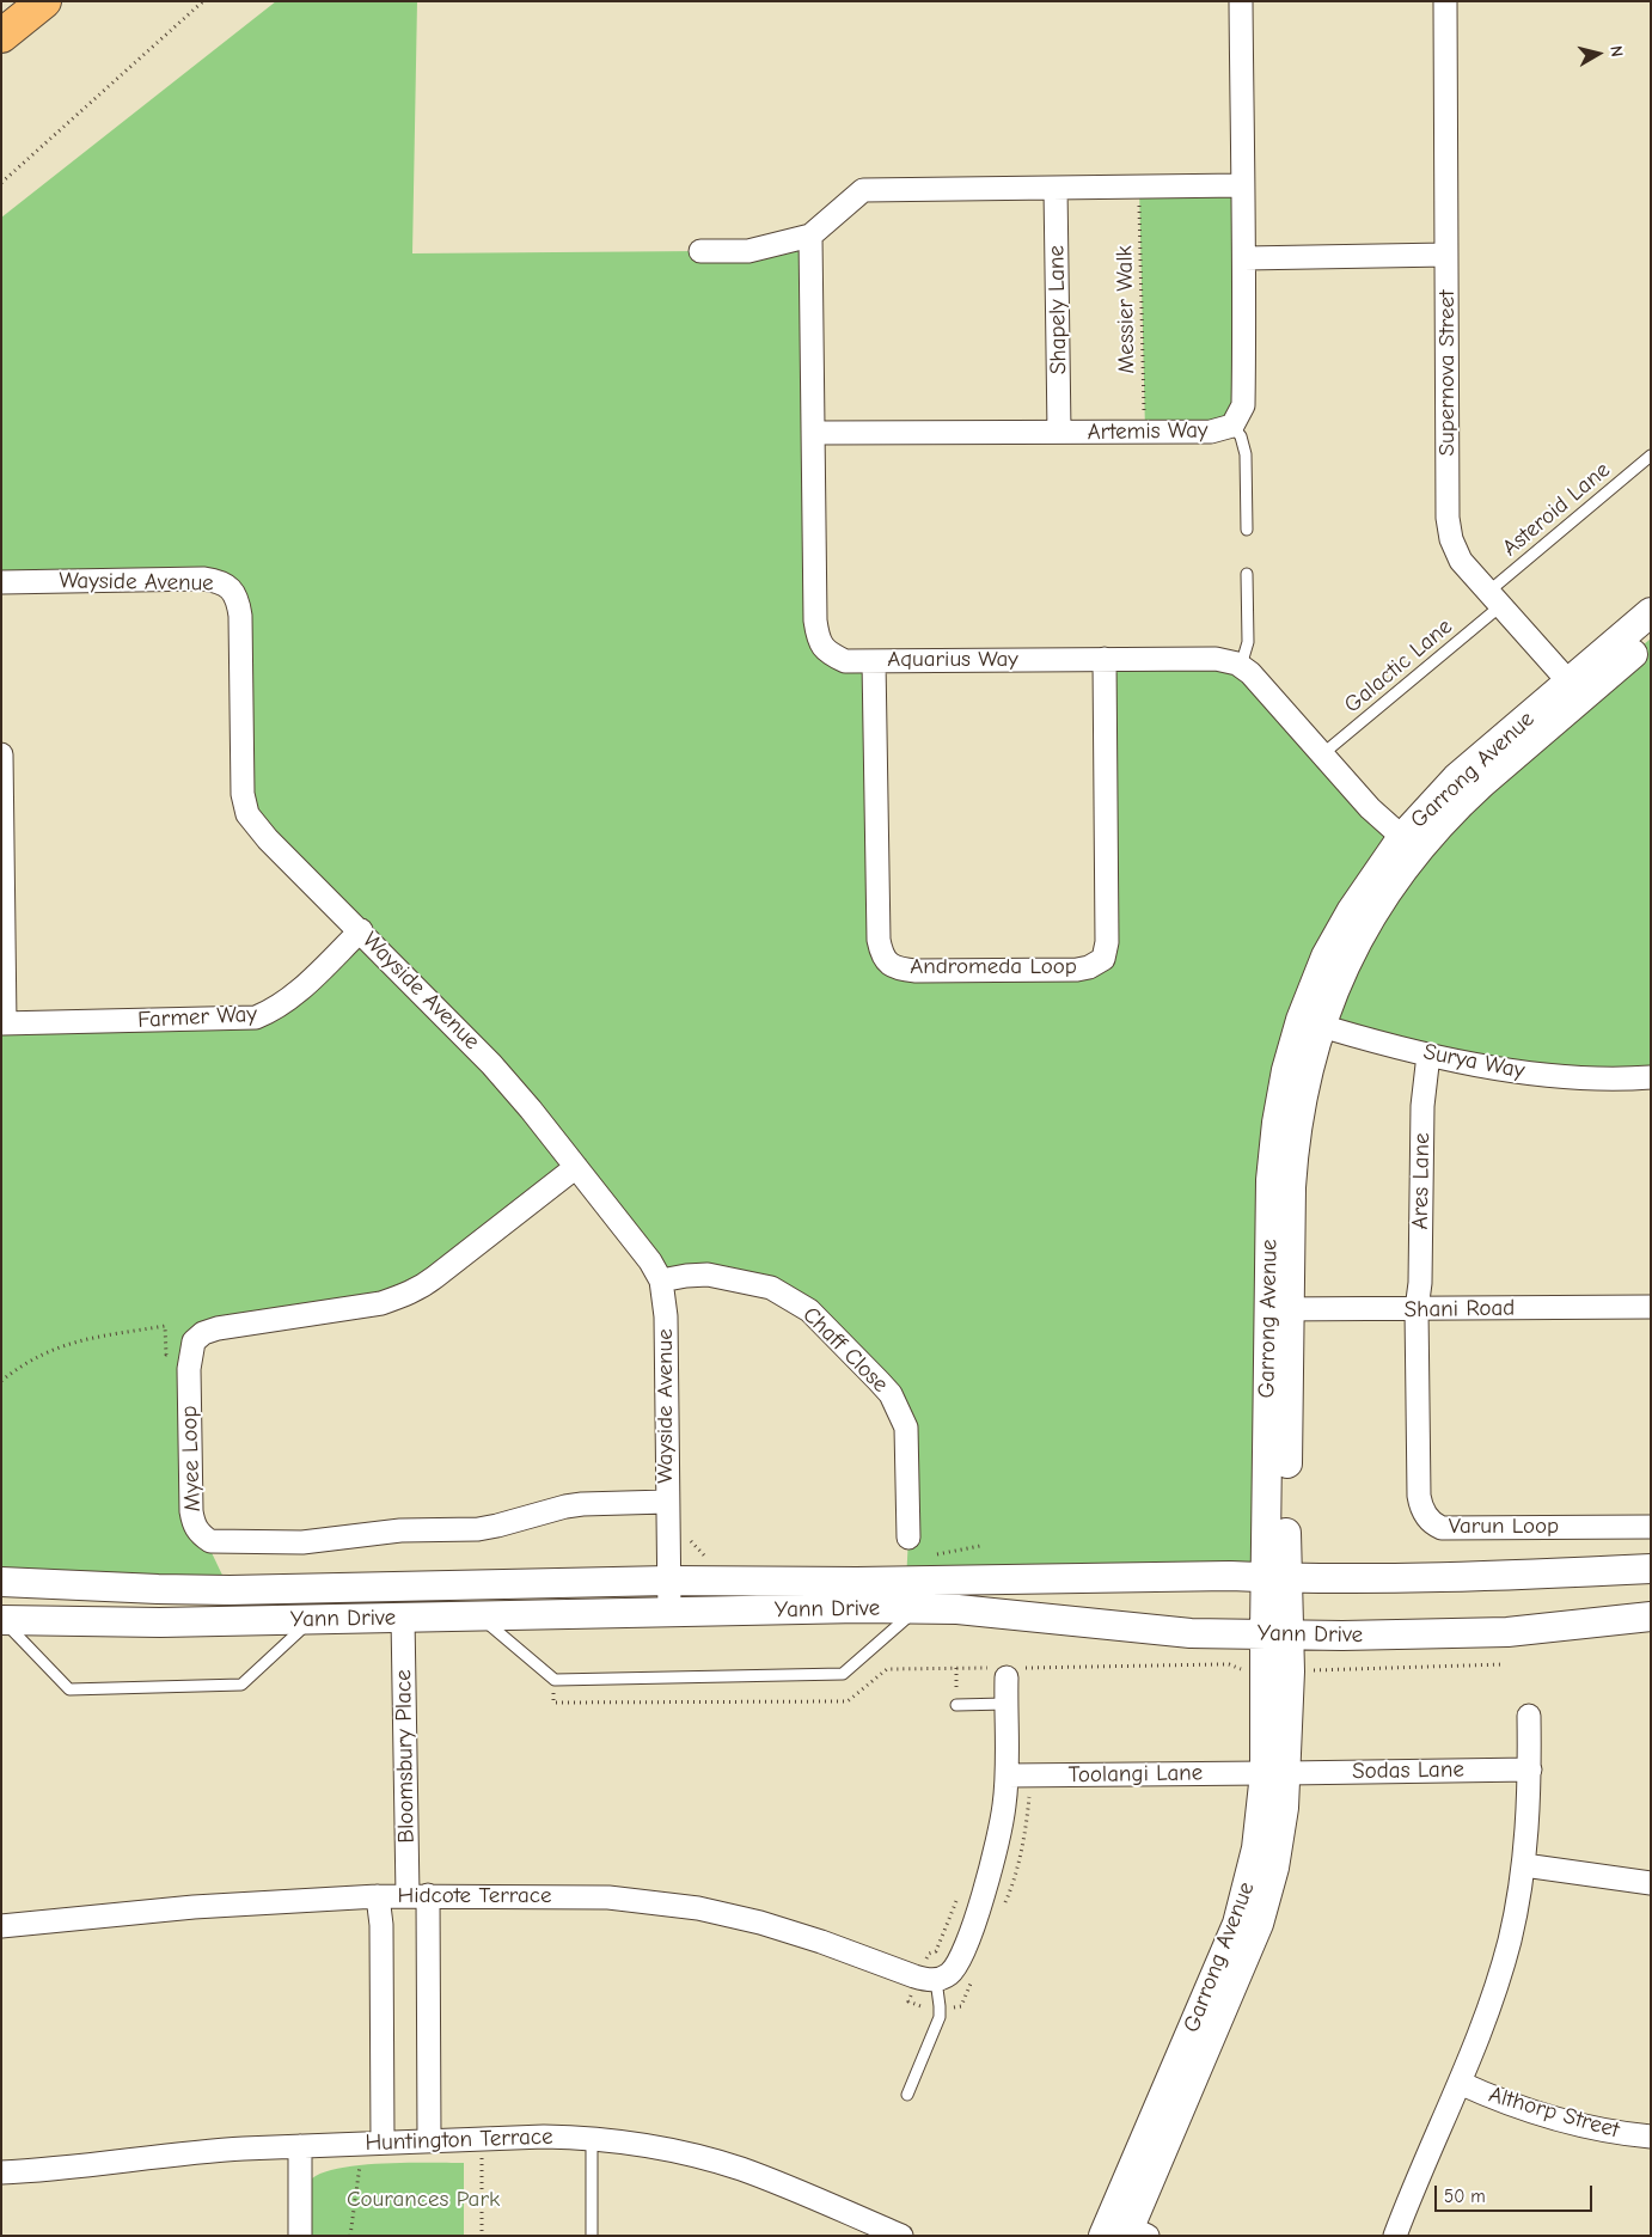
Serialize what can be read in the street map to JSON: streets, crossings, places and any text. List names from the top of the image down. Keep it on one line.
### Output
{"streets":{"street":["Shapely Lane","Supernova Street","Artemis Way","Wayside Avenue","Aquarius Way","Garrong Avenue","Andromeda Loop","Farmer Way","Surya Way","Ares Lane","Shani Road","Chaff Close","Myee Loop","Varun Loop","Yann Drive","Bloomsbury Place","Sodas Lane","Toolangi Lane","Hidcote Terrace","Althorp Street","Huntington Terrace"],"lane":["Asteroid Lane","Galactic Lane"],"path":["Messier Walk"]},"crossings":[["Shapely Lane","Artemis Way"],["Messier Walk","Artemis Way"],["Supernova Street","Asteroid Lane"],["Supernova Street","Galactic Lane"],["Supernova Street","Garrong Avenue"],["Artemis Way","Aquarius Way"],["Asteroid Lane","Galactic Lane"],["Wayside Avenue","Farmer Way"],["Wayside Avenue","Chaff Close"],["Wayside Avenue","Myee Loop"],["Wayside Avenue","Yann Drive"],["Aquarius Way","Galactic Lane"],["Aquarius Way","Garrong Avenue"],["Aquarius Way","Andromeda Loop"],["Garrong Avenue","Surya Way"],["Garrong Avenue","Shani Road"],["Garrong Avenue","Yann Drive"],["Garrong Avenue","Sodas Lane"],["Garrong Avenue","Toolangi Lane"],["Surya Way","Ares Lane"],["Ares Lane","Shani Road"],["Ares Lane","Varun Loop"],["Shani Road","Varun Loop"],["Yann Drive","Bloomsbury Place"],["Bloomsbury Place","Hidcote Terrace"],["Bloomsbury Place","Huntington Terrace"],["Sodas Lane","Toolangi Lane"]],"parks":["Courances Park"],"scale_bar":"50 m","north":"right"}
